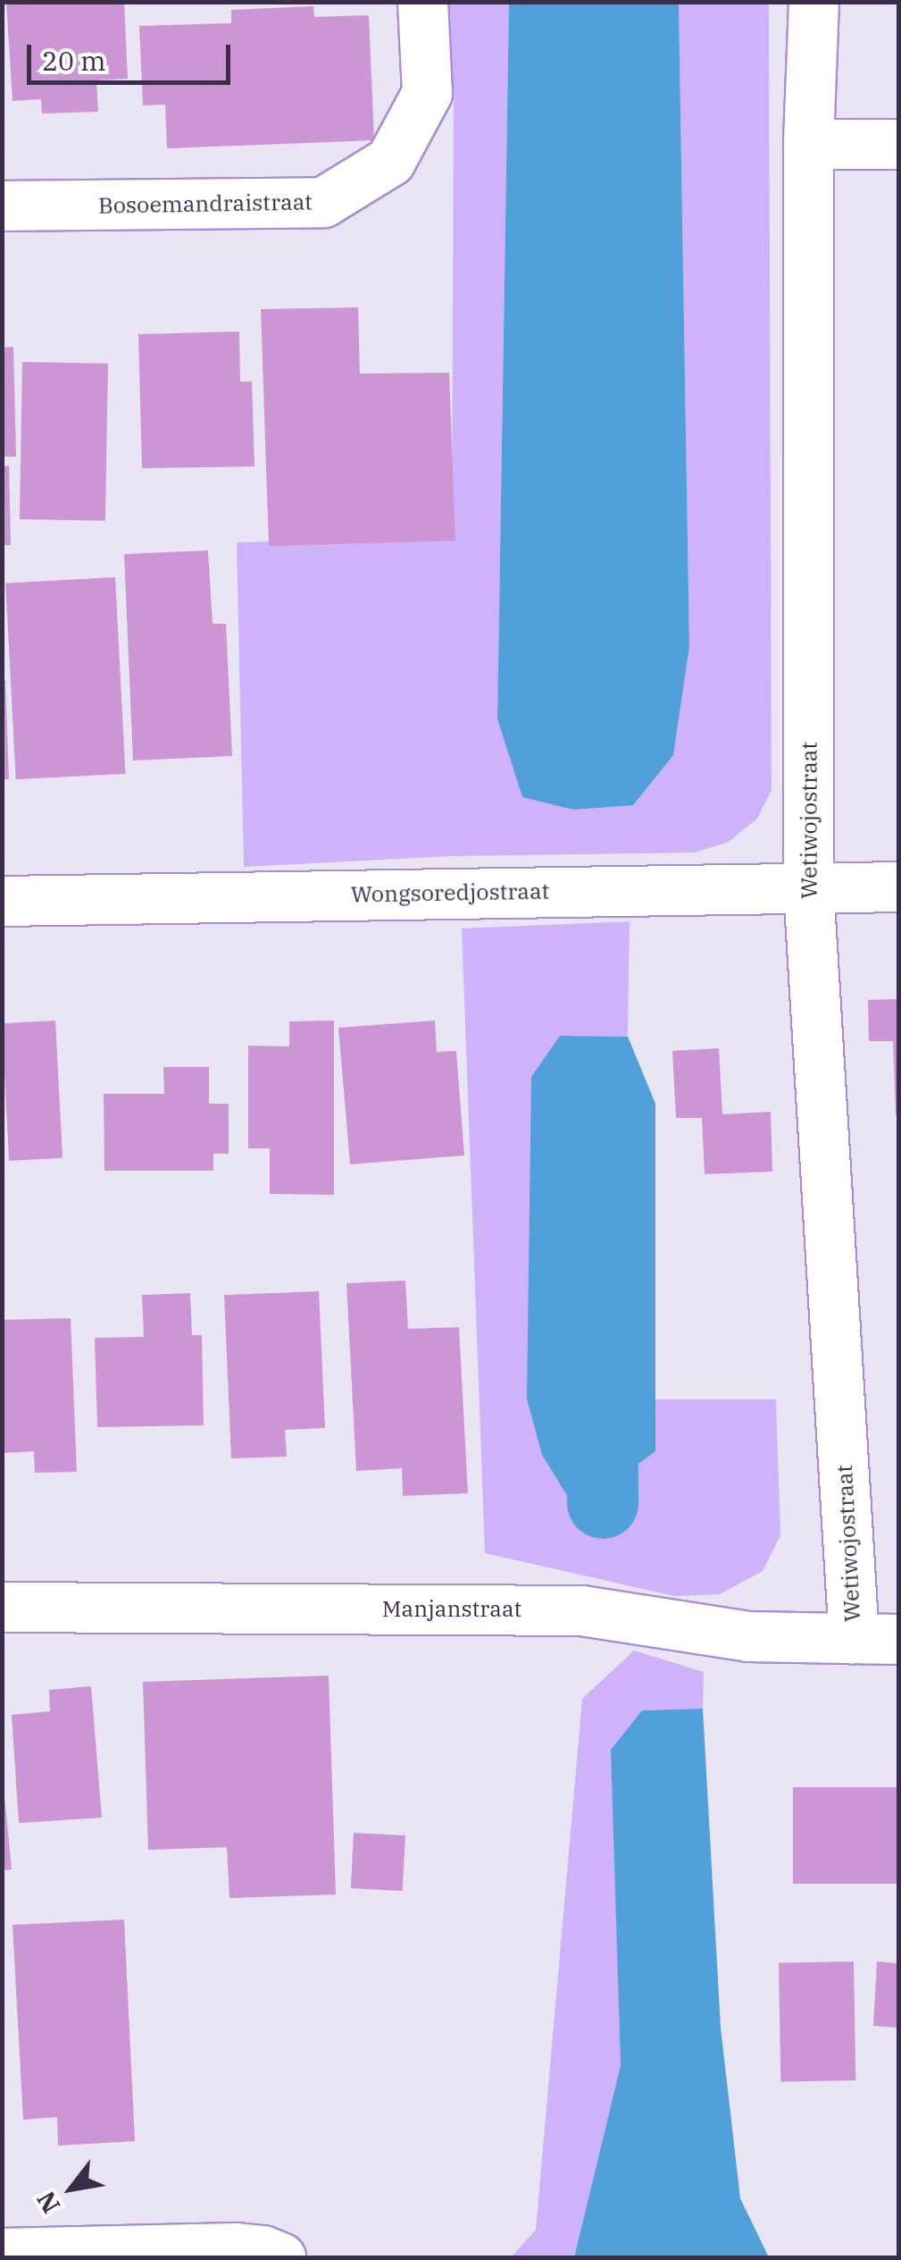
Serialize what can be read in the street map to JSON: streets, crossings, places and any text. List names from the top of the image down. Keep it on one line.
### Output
{"streets":{"street":["Bosoemandraistraat","Wetiwojostraat","Wongsoredjostraat","Manjanstraat"]},"crossings":[["Wetiwojostraat","Wongsoredjostraat"],["Wetiwojostraat","Manjanstraat"]],"scale_bar":"20 m","north":"bottom left"}
